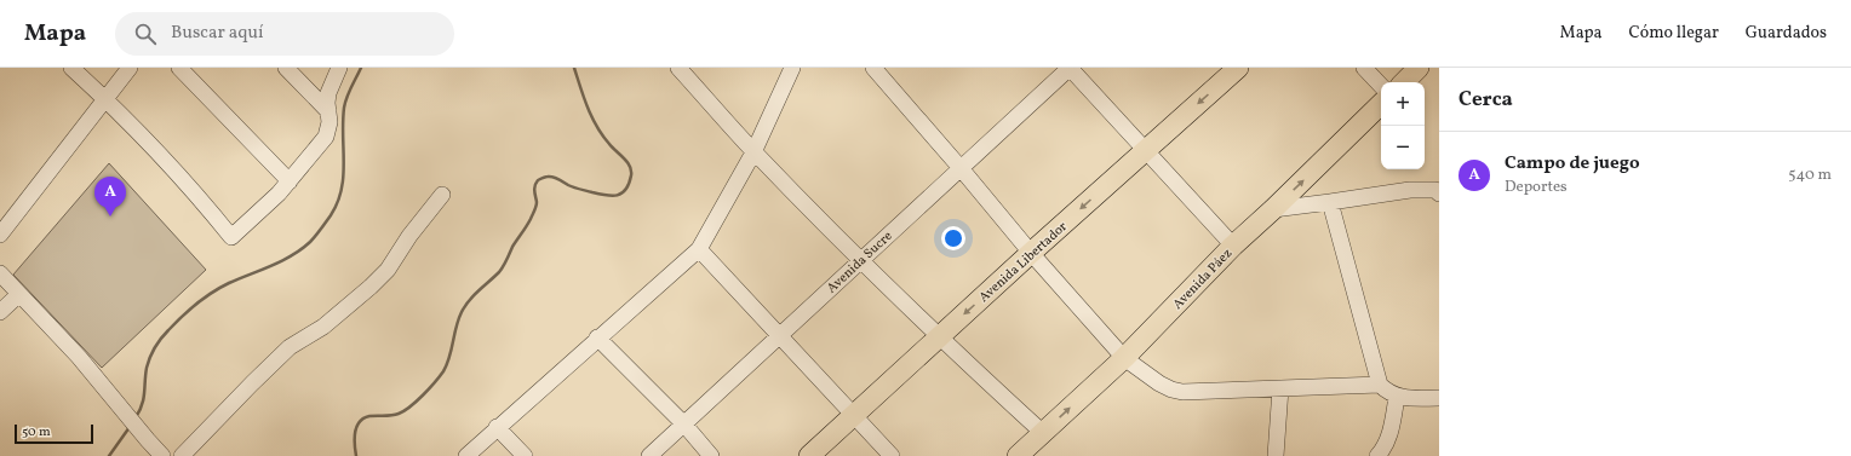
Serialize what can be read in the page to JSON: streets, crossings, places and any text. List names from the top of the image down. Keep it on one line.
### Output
{"streets":{"main road":["Avenida Libertador","Avenida Páez"],"street":["Avenida Sucre"]},"one_way":["Avenida Libertador","Avenida Páez"],"scale_bar":"50 m","page":{"header":"Mapa","search":"Buscar aquí","nav":["Mapa","Cómo llegar","Guardados"],"heading":"Cerca","map_buttons":["+","−"],"list":[{"mark":"A","name":"Campo de juego","note":"Deportes","value":"540 m"}],"pins":"A","scale":"50 m"}}
